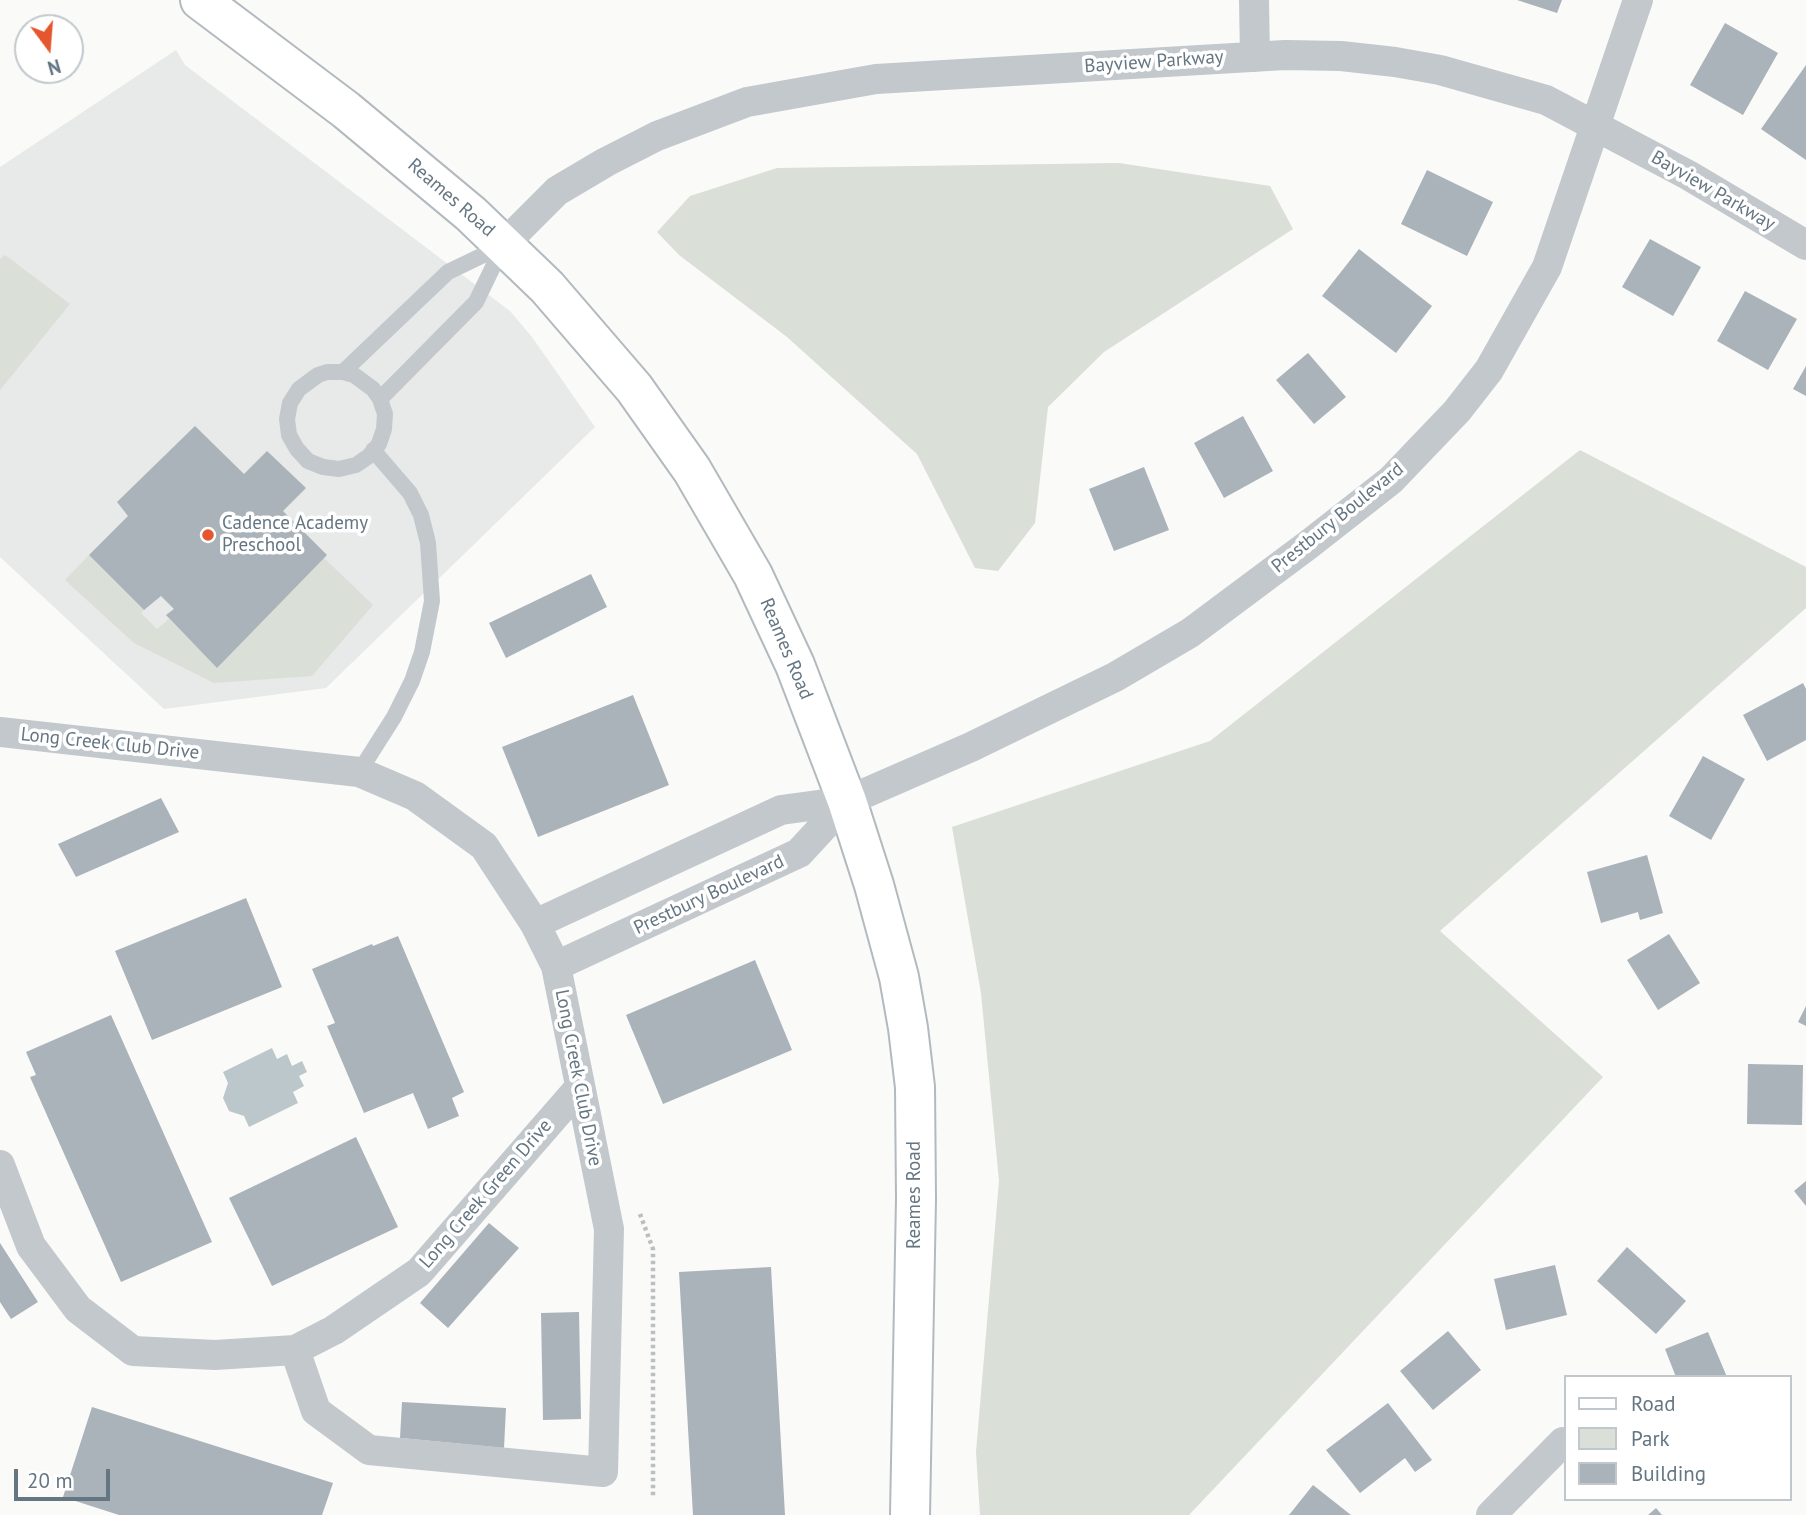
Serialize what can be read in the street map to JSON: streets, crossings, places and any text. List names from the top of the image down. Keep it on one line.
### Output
{"streets":{"main road":["Reames Road"],"street":["Bayview Parkway","Prestbury Boulevard","Long Creek Club Drive","Long Creek Green Drive"]},"crossings":[["Bayview Parkway","Reames Road"],["Bayview Parkway","Prestbury Boulevard"],["Reames Road","Prestbury Boulevard"],["Prestbury Boulevard","Long Creek Club Drive"],["Long Creek Club Drive","Long Creek Green Drive"]],"places":["Cadence Academy Preschool"],"legend":["Road","Park","Building"],"scale_bar":"20 m","north":"bottom"}
